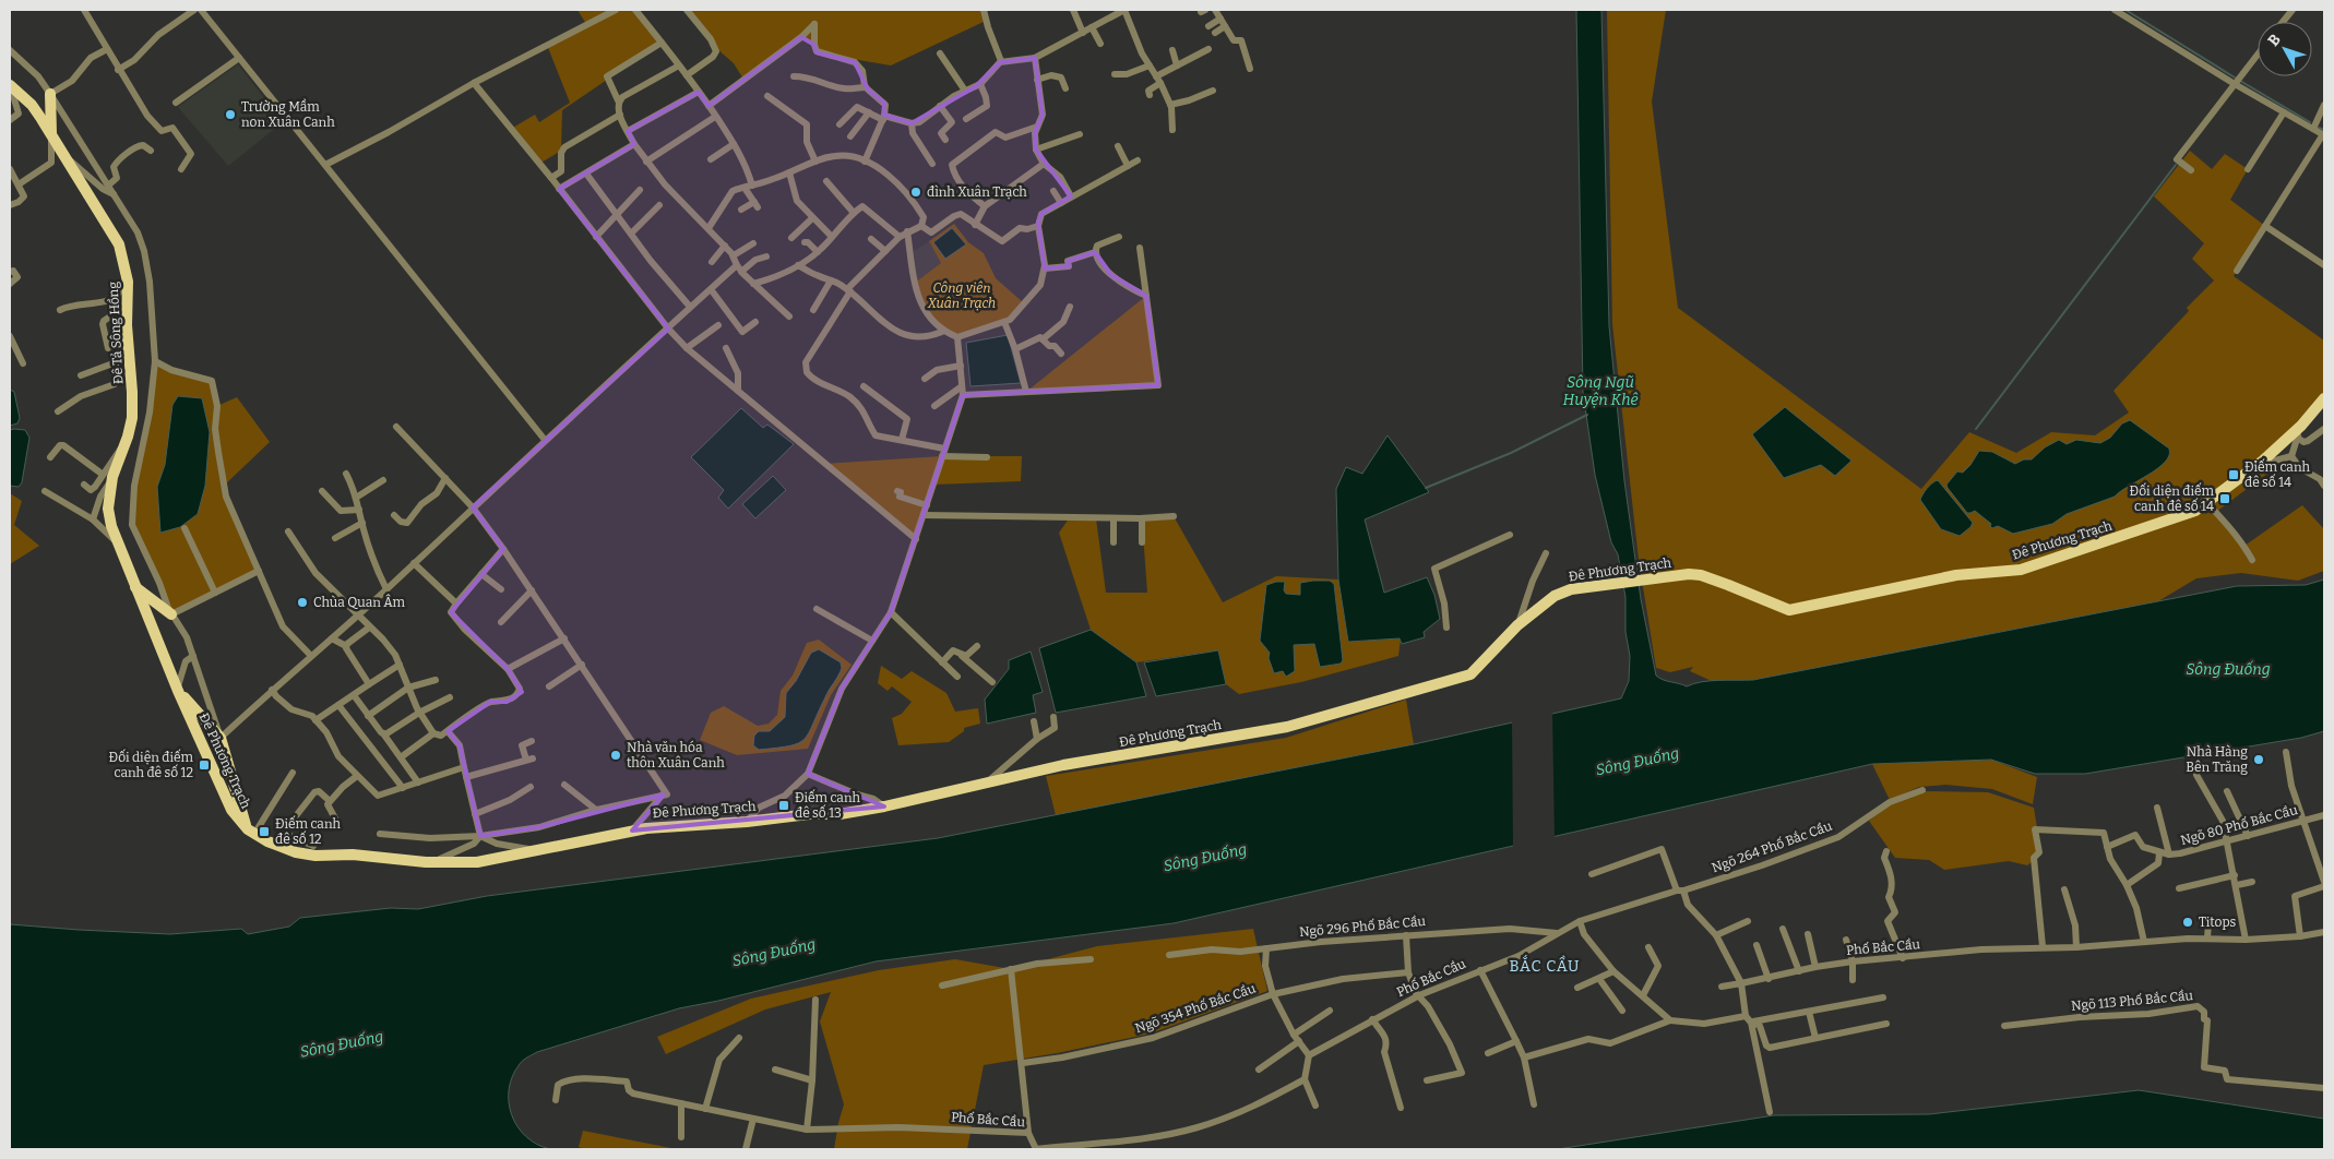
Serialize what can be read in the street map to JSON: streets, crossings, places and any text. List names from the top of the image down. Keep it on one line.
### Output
{"streets":{"main road":["Đê Tả Sông Hồng","Đê Phương Trạch"],"street":["Ngõ 80 Phố Bắc Cầu","Ngõ 264 Phố Bắc Cầu","Ngõ 296 Phố Bắc Cầu","Phố Bắc Cầu","Ngõ 113 Phố Bắc Cầu","Ngõ 354 Phố Bắc Cầu"]},"crossings":[["Đê Tả Sông Hồng","Đê Phương Trạch"],["Ngõ 264 Phố Bắc Cầu","Phố Bắc Cầu"],["Ngõ 296 Phố Bắc Cầu","Phố Bắc Cầu"],["Phố Bắc Cầu","Ngõ 354 Phố Bắc Cầu"]],"districts":["BẮC CẦU"],"water":["Sông Ngũ Huyện Khê","Sông Đuống"],"parks":["Công viên Xuân Trạch"],"places":{"other":["Trường Mầm non Xuân Canh","đình Xuân Trạch","Chùa Quan Âm","Nhà văn hóa thôn Xuân Canh","Nhà Hàng Bên Trăng","Titops"],"transit":["Điếm canh đê số 14","Đối diện điếm canh đê số 14","Đối diện điếm canh đê số 12","Điếm canh đê số 13","Điếm canh đê số 12"]},"north":"top left"}
